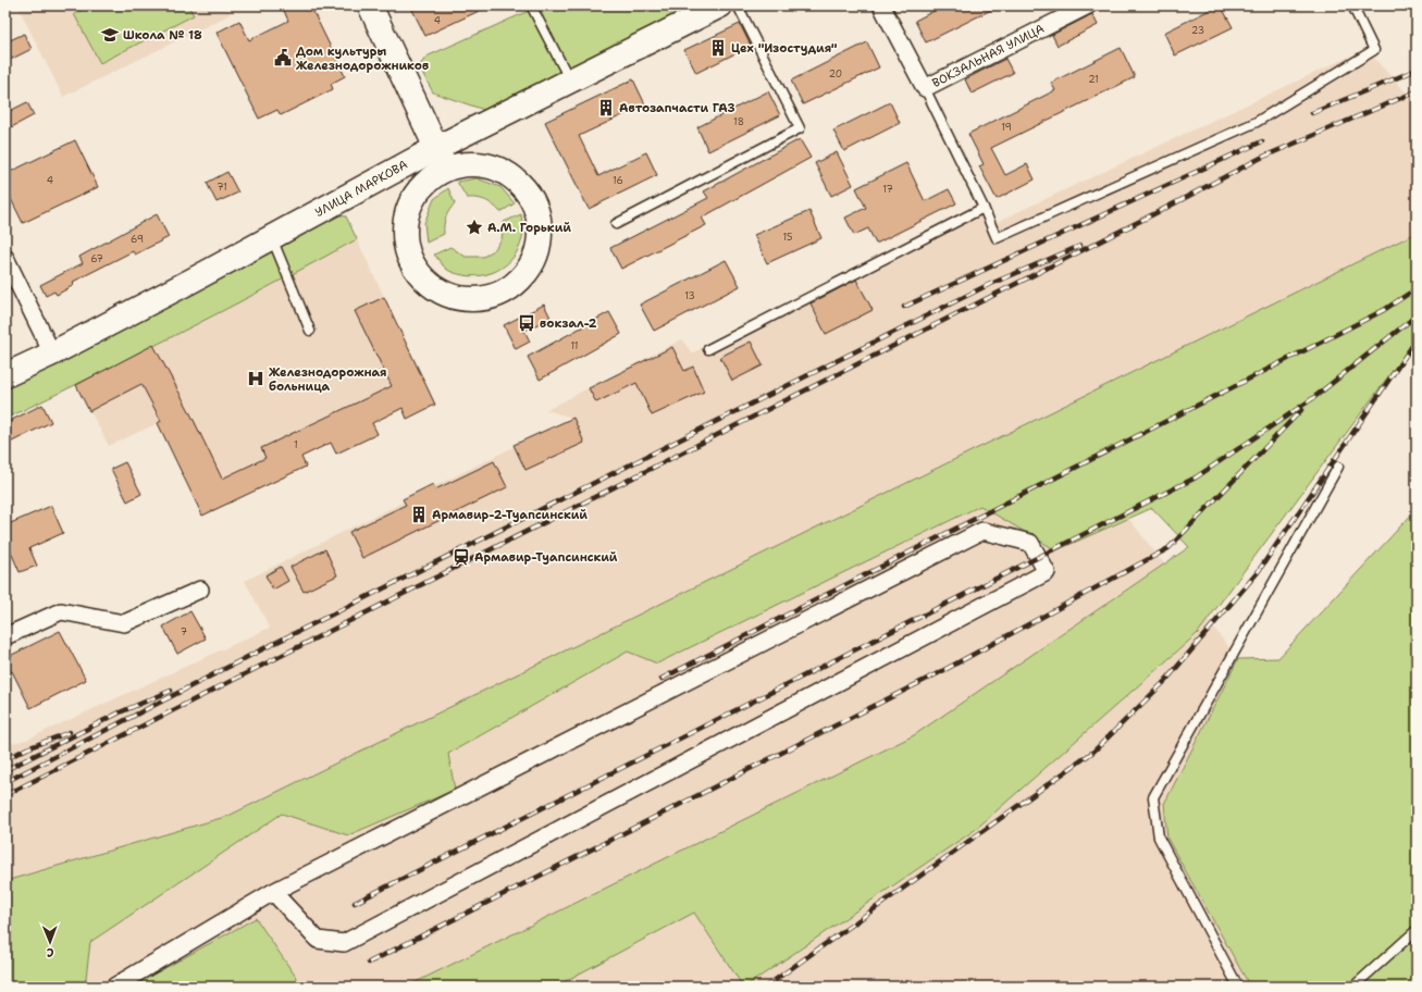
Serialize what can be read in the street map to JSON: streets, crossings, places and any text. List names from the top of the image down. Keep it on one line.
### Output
{"streets":{"main road":["УЛИЦА МАРКОВА"],"street":["ВОКЗАЛЬНАЯ УЛИЦА"]},"places":{"school or university":["Школа № 18"],"building":["Цех \"Изостудия\"","Автозапчасти ГАЗ","Армавир-2-Туапсинский"],"public building":["Дом культуры Железнодорожников"],"place":["А.М. Горький"],"bus stop":["вокзал-2"],"hospital":["Железнодорожная больница"],"station":["Армавир-Туапсинский"]},"house_numbers":["4","23","20","21","18","19","4","16","71","17","15","69","67","13","11","1","7"],"north":"bottom"}
